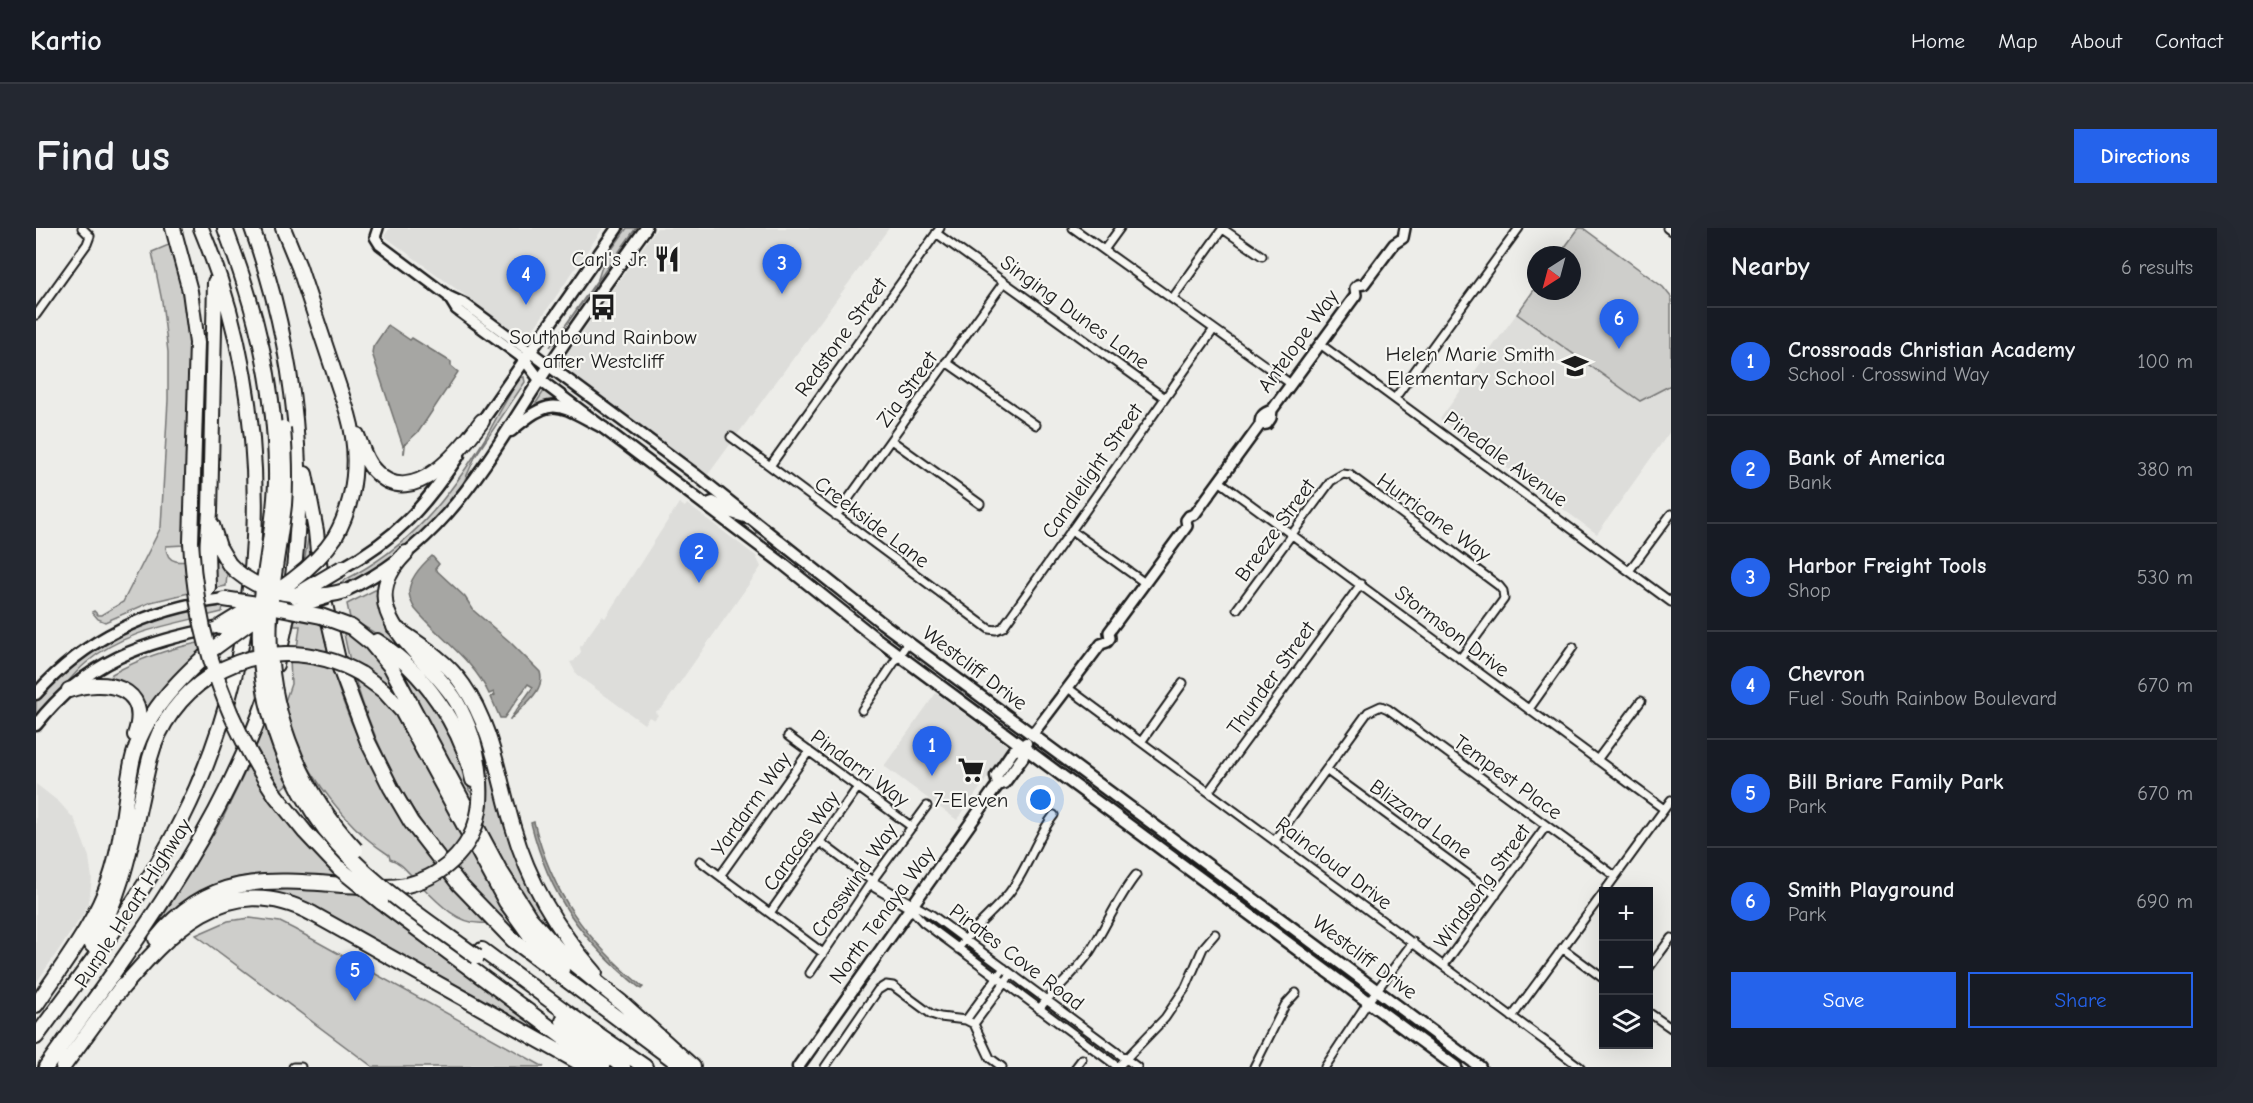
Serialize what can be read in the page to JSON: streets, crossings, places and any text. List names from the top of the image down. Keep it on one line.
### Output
{"streets":{"highway":["Purple Heart Highway"],"main road":["Westcliff Drive","North Tenaya Way"],"street":["Singing Dunes Lane","Redstone Street","Antelope Way","Zia Street","Pinedale Avenue","Candlelight Street","Hurricane Way","Creekside Lane","Breeze Street","Stormson Drive","Thunder Street","Pindarri Way","Tempest Place","Yardarm Way","Blizzard Lane","Caracas Way","Raincloud Drive","Crosswind Way","Windsong Street","Pirates Cove Road"]},"crossings":[["Singing Dunes Lane","Redstone Street"],["Singing Dunes Lane","Zia Street"],["Singing Dunes Lane","Candlelight Street"],["Redstone Street","Creekside Lane"],["Antelope Way","Pinedale Avenue"],["Antelope Way","Stormson Drive"],["Antelope Way","Westcliff Drive"],["Antelope Way","Raincloud Drive"],["Antelope Way","North Tenaya Way"],["Zia Street","Creekside Lane"],["Candlelight Street","Creekside Lane"],["Hurricane Way","Breeze Street"],["Hurricane Way","Stormson Drive"],["Breeze Street","Stormson Drive"],["Stormson Drive","Thunder Street"],["Westcliff Drive","North Tenaya Way"],["Thunder Street","Raincloud Drive"],["Pindarri Way","Yardarm Way"],["Pindarri Way","Caracas Way"],["Pindarri Way","Crosswind Way"],["Tempest Place","Blizzard Lane"],["Tempest Place","Windsong Street"],["Blizzard Lane","Windsong Street"],["Caracas Way","Pirates Cove Road"],["Raincloud Drive","Windsong Street"],["Crosswind Way","Pirates Cove Road"],["North Tenaya Way","Pirates Cove Road"]],"places":{"restaurant":["Carl's Jr."],"bus stop":["Southbound Rainbow after Westcliff"],"school or university":["Helen Marie Smith Elementary School"],"supermarket":["7-Eleven"]},"north":"bottom left","page":{"header":"Kartio","nav":["Home","Map","About","Contact"],"buttons":["Directions",["Save","Share"]],"title":"Find us","heading":["Nearby","6 results"],"pins":["3","4","6","2","1","5"],"list":[{"mark":"1","name":"Crossroads Christian Academy","note":"School · Crosswind Way","value":"100 m"},{"mark":"2","name":"Bank of America","note":"Bank","value":"380 m"},{"mark":"3","name":"Harbor Freight Tools","note":"Shop","value":"530 m"},{"mark":"4","name":"Chevron","note":"Fuel · South Rainbow Boulevard","value":"670 m"},{"mark":"5","name":"Bill Briare Family Park","note":"Park","value":"670 m"},{"mark":"6","name":"Smith Playground","note":"Park","value":"690 m"}],"map_buttons":["+","−"]}}
